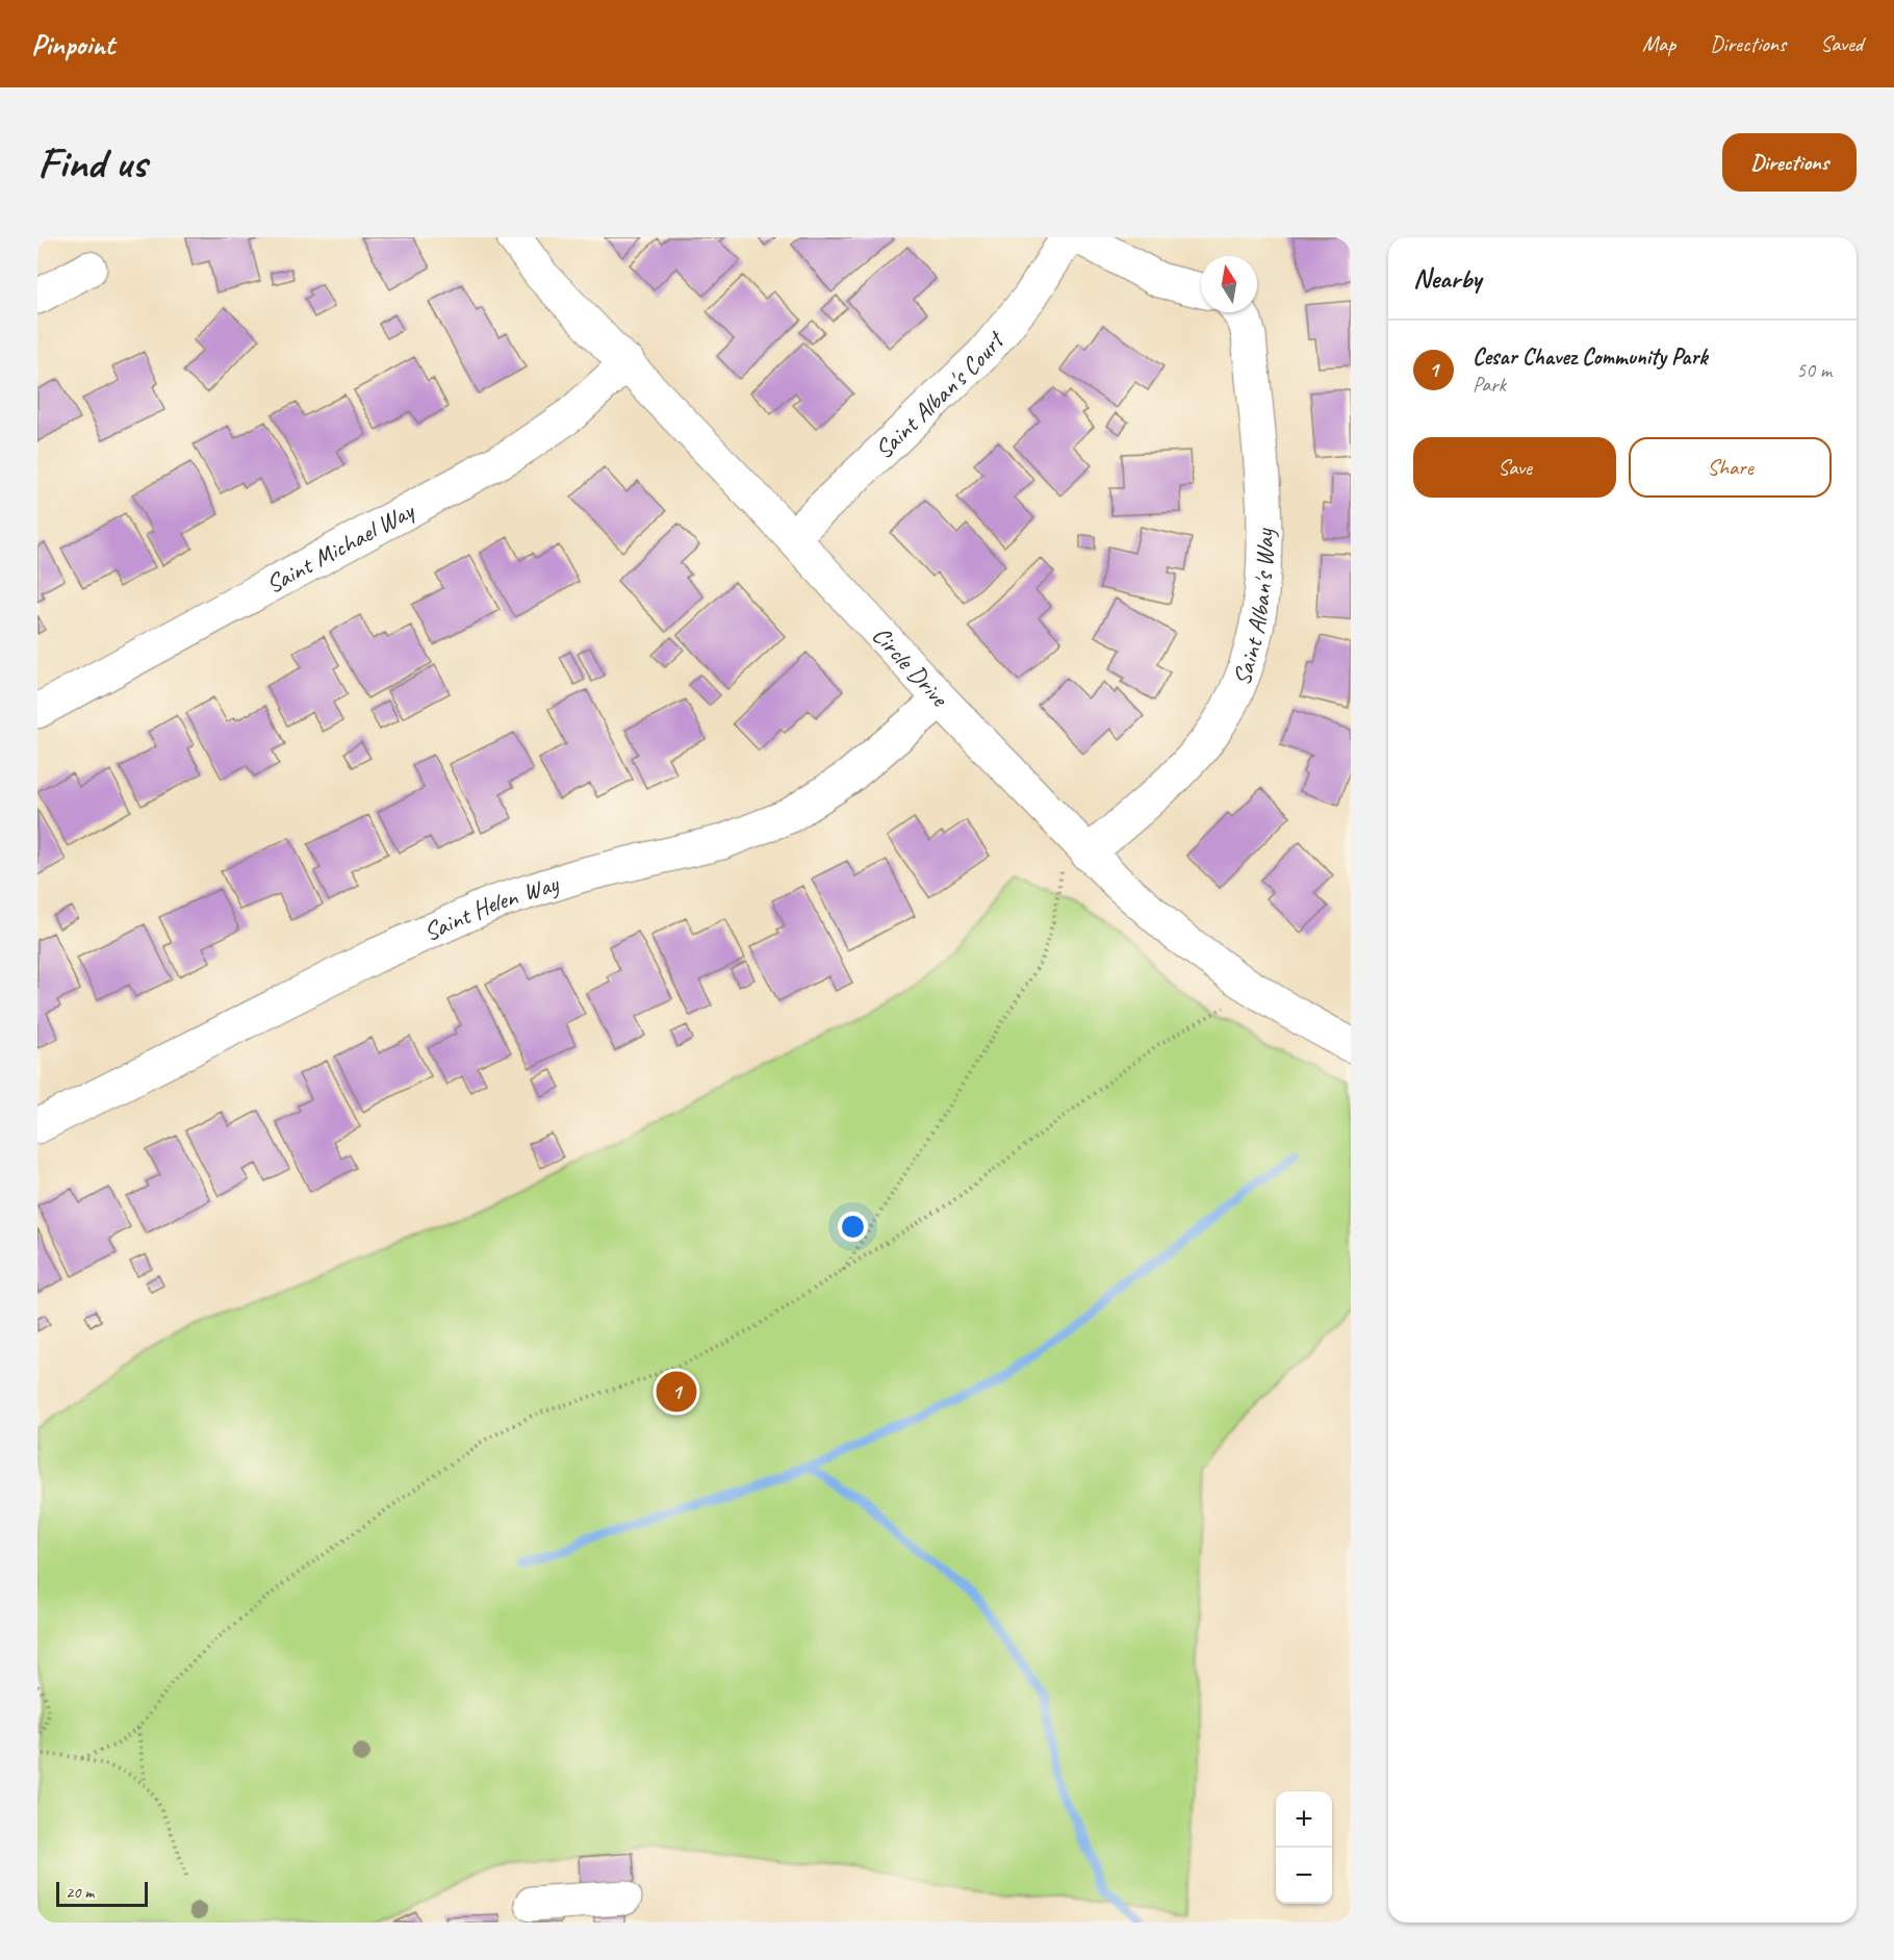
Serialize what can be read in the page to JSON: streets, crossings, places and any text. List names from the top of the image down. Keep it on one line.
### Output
{"streets":{"street":["Saint Alban's Court","Saint Michael Way","Saint Alban's Way","Circle Drive","Saint Helen Way"]},"crossings":[["Saint Alban's Court","Circle Drive"],["Saint Michael Way","Circle Drive"],["Saint Alban's Way","Circle Drive"],["Circle Drive","Saint Helen Way"]],"scale_bar":"20 m","north":"top","page":{"header":"Pinpoint","nav":["Map","Directions","Saved"],"buttons":["Directions",["Save","Share"]],"title":"Find us","heading":"Nearby","list":[{"mark":"1","name":"Cesar Chavez Community Park","note":"Park","value":"50 m"}],"pins":"1","map_buttons":["+","−"],"scale":"20 m"}}
